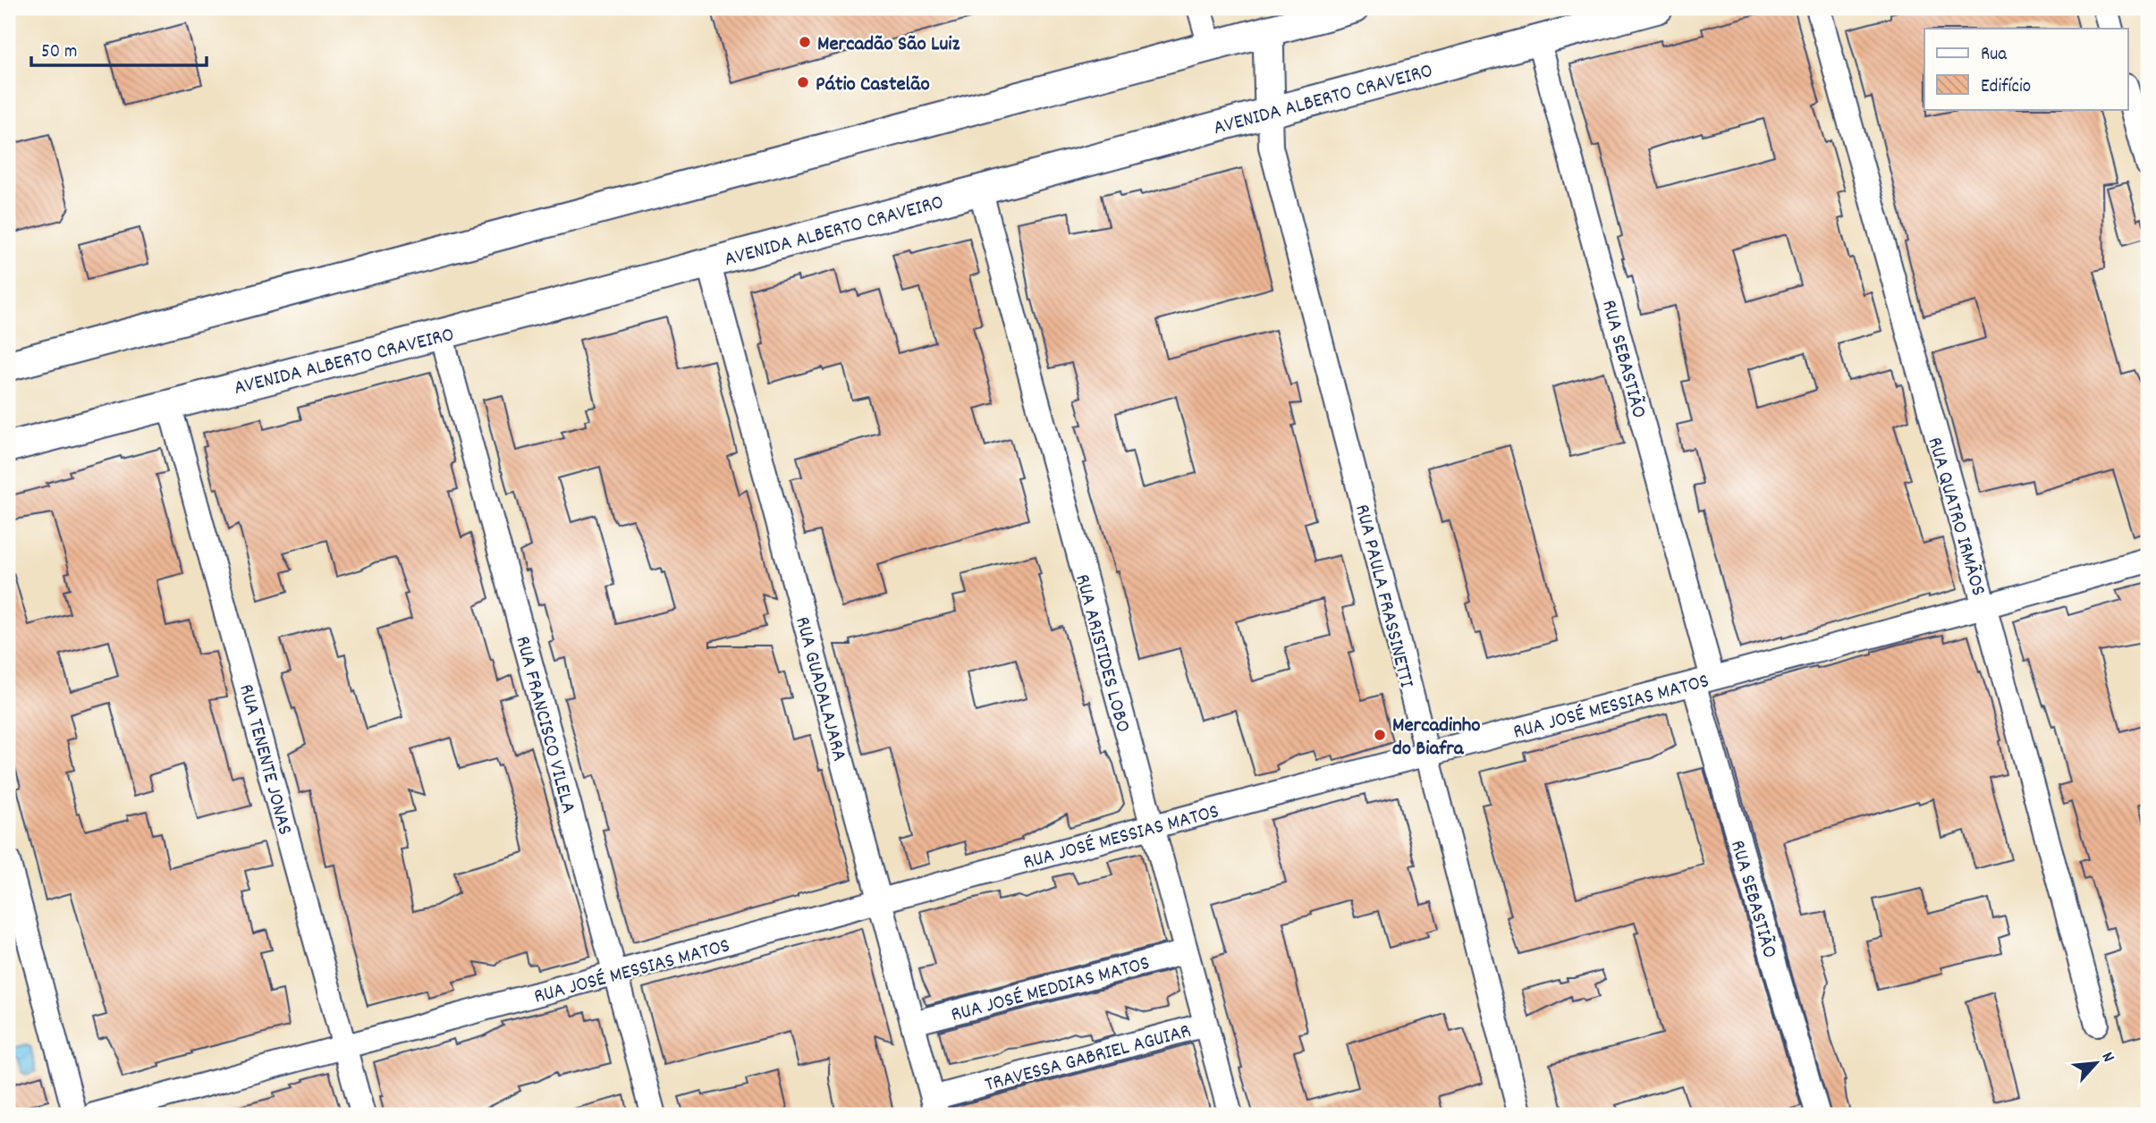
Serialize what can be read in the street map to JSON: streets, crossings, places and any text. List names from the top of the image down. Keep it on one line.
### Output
{"streets":{"main road":["AVENIDA ALBERTO CRAVEIRO"],"street":["RUA SEBASTIÃO","RUA QUATRO IRMÃOS","RUA PAULA FRASSINETTI","RUA ARISTIDES LOBO","RUA GUADALAJARA","RUA JOSÉ MESSIAS MATOS","RUA FRANCISCO VILELA","RUA TENENTE JONAS","RUA JOSÉ MEDDIAS MATOS","TRAVESSA GABRIEL AGUIAR"]},"crossings":[["AVENIDA ALBERTO CRAVEIRO","RUA SEBASTIÃO"],["AVENIDA ALBERTO CRAVEIRO","RUA PAULA FRASSINETTI"],["AVENIDA ALBERTO CRAVEIRO","RUA ARISTIDES LOBO"],["AVENIDA ALBERTO CRAVEIRO","RUA GUADALAJARA"],["AVENIDA ALBERTO CRAVEIRO","RUA FRANCISCO VILELA"],["AVENIDA ALBERTO CRAVEIRO","RUA TENENTE JONAS"],["RUA SEBASTIÃO","RUA JOSÉ MESSIAS MATOS"],["RUA QUATRO IRMÃOS","RUA JOSÉ MESSIAS MATOS"],["RUA PAULA FRASSINETTI","RUA JOSÉ MESSIAS MATOS"],["RUA ARISTIDES LOBO","RUA JOSÉ MESSIAS MATOS"],["RUA ARISTIDES LOBO","RUA JOSÉ MEDDIAS MATOS"],["RUA ARISTIDES LOBO","TRAVESSA GABRIEL AGUIAR"],["RUA GUADALAJARA","RUA JOSÉ MESSIAS MATOS"],["RUA GUADALAJARA","RUA JOSÉ MEDDIAS MATOS"],["RUA GUADALAJARA","TRAVESSA GABRIEL AGUIAR"],["RUA JOSÉ MESSIAS MATOS","RUA FRANCISCO VILELA"],["RUA JOSÉ MESSIAS MATOS","RUA TENENTE JONAS"]],"places":["Mercadão São Luiz","Pátio Castelão","Mercadinho do Biafra"],"legend":["Rua","Edifício"],"scale_bar":"50 m","north":"top right"}
